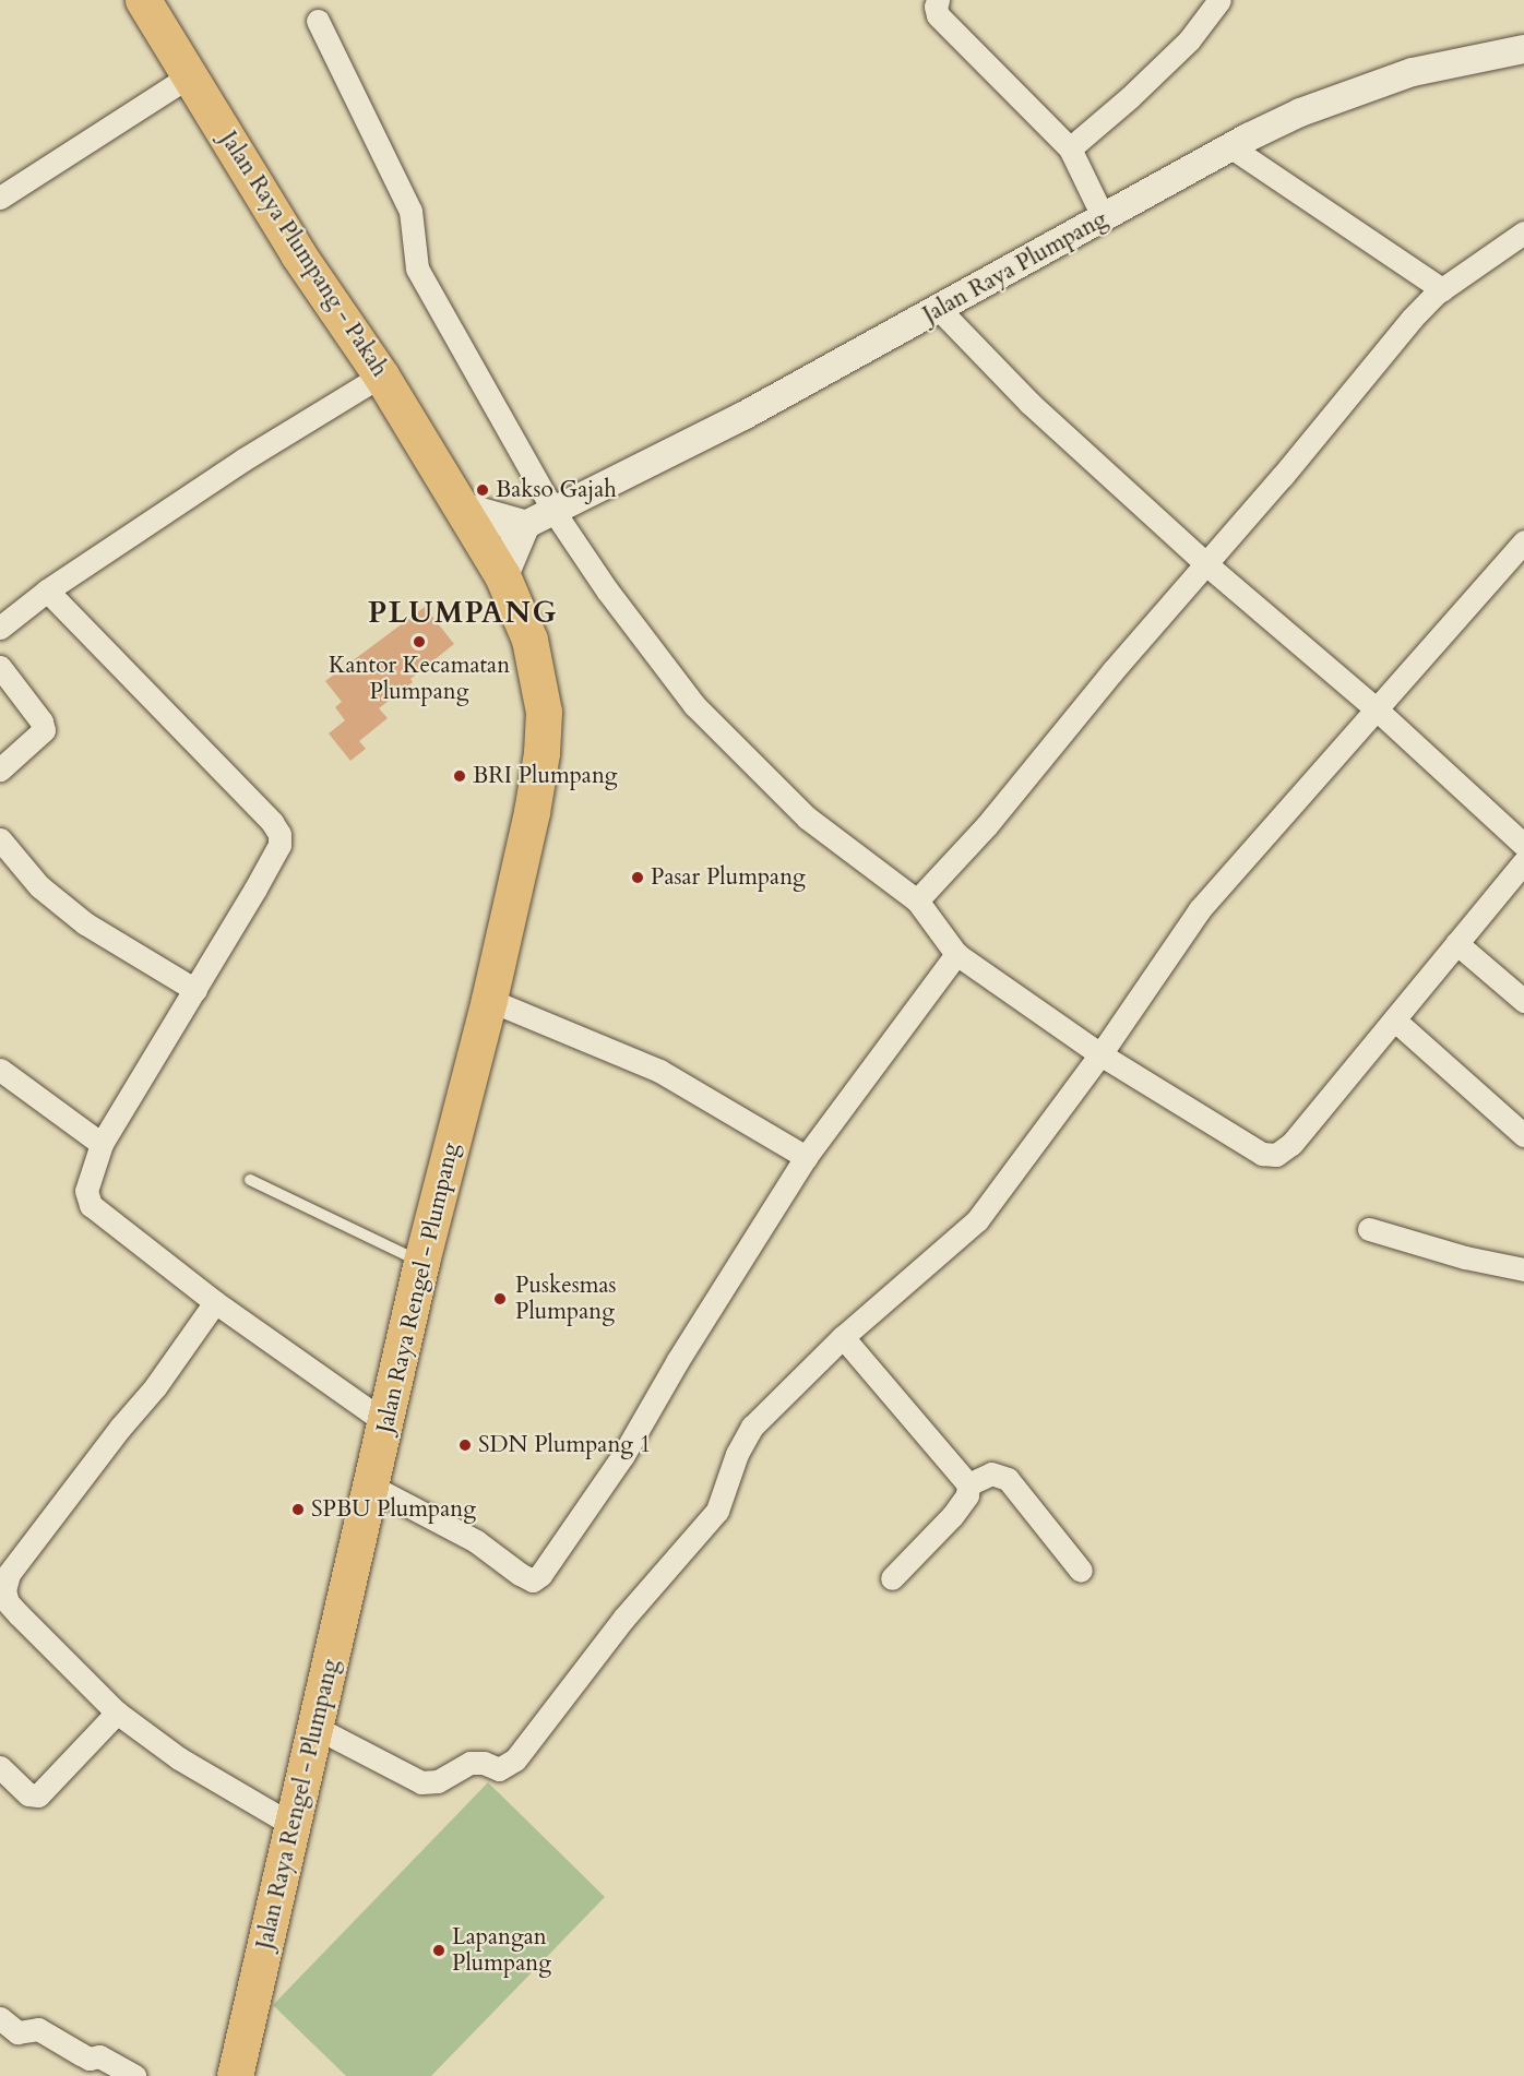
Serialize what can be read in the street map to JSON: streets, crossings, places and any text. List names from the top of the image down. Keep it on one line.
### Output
{"streets":{"main road":["Jalan Raya Plumpang - Pakah","Jalan Raya Rengel - Plumpang"],"street":["Jalan Raya Plumpang"]},"crossings":[["Jalan Raya Plumpang - Pakah","Jalan Raya Rengel - Plumpang"]],"districts":["PLUMPANG"],"places":["Bakso Gajah","Kantor Kecamatan Plumpang","BRI Plumpang","Pasar Plumpang","Puskesmas Plumpang","SDN Plumpang 1","SPBU Plumpang","Lapangan Plumpang"]}
